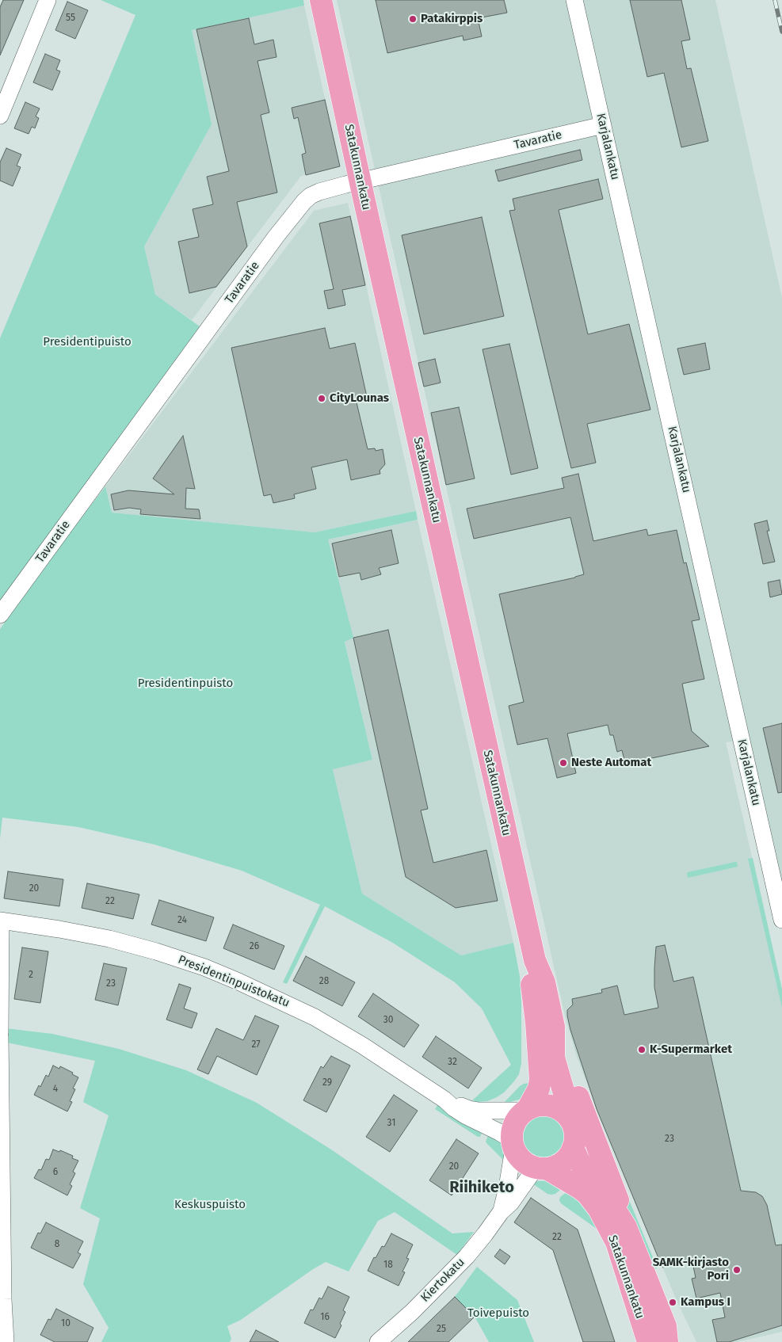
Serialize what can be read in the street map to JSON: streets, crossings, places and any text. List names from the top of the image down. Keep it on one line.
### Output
{"streets":{"main road":["Satakunnankatu"],"street":["Tavaratie","Karjalankatu","Presidentinpuistokatu","Kiertokatu"]},"crossings":[["Tavaratie","Karjalankatu"],["Tavaratie","Satakunnankatu"],["Satakunnankatu","Presidentinpuistokatu"],["Satakunnankatu","Kiertokatu"],["Presidentinpuistokatu","Kiertokatu"]],"districts":["Riihiketo"],"parks":["Presidentipuisto","Presidentinpuisto","Keskuspuisto","Toivepuisto"],"places":["Patakirppis","CityLounas","Neste Automat","K-Supermarket","SAMK-kirjasto Pori","Kampus I"],"house_numbers":["55","20","22","24","26","2","28","23","30","27","32","29","4","31","23","20","6","22","8","18","16","10","25"]}
